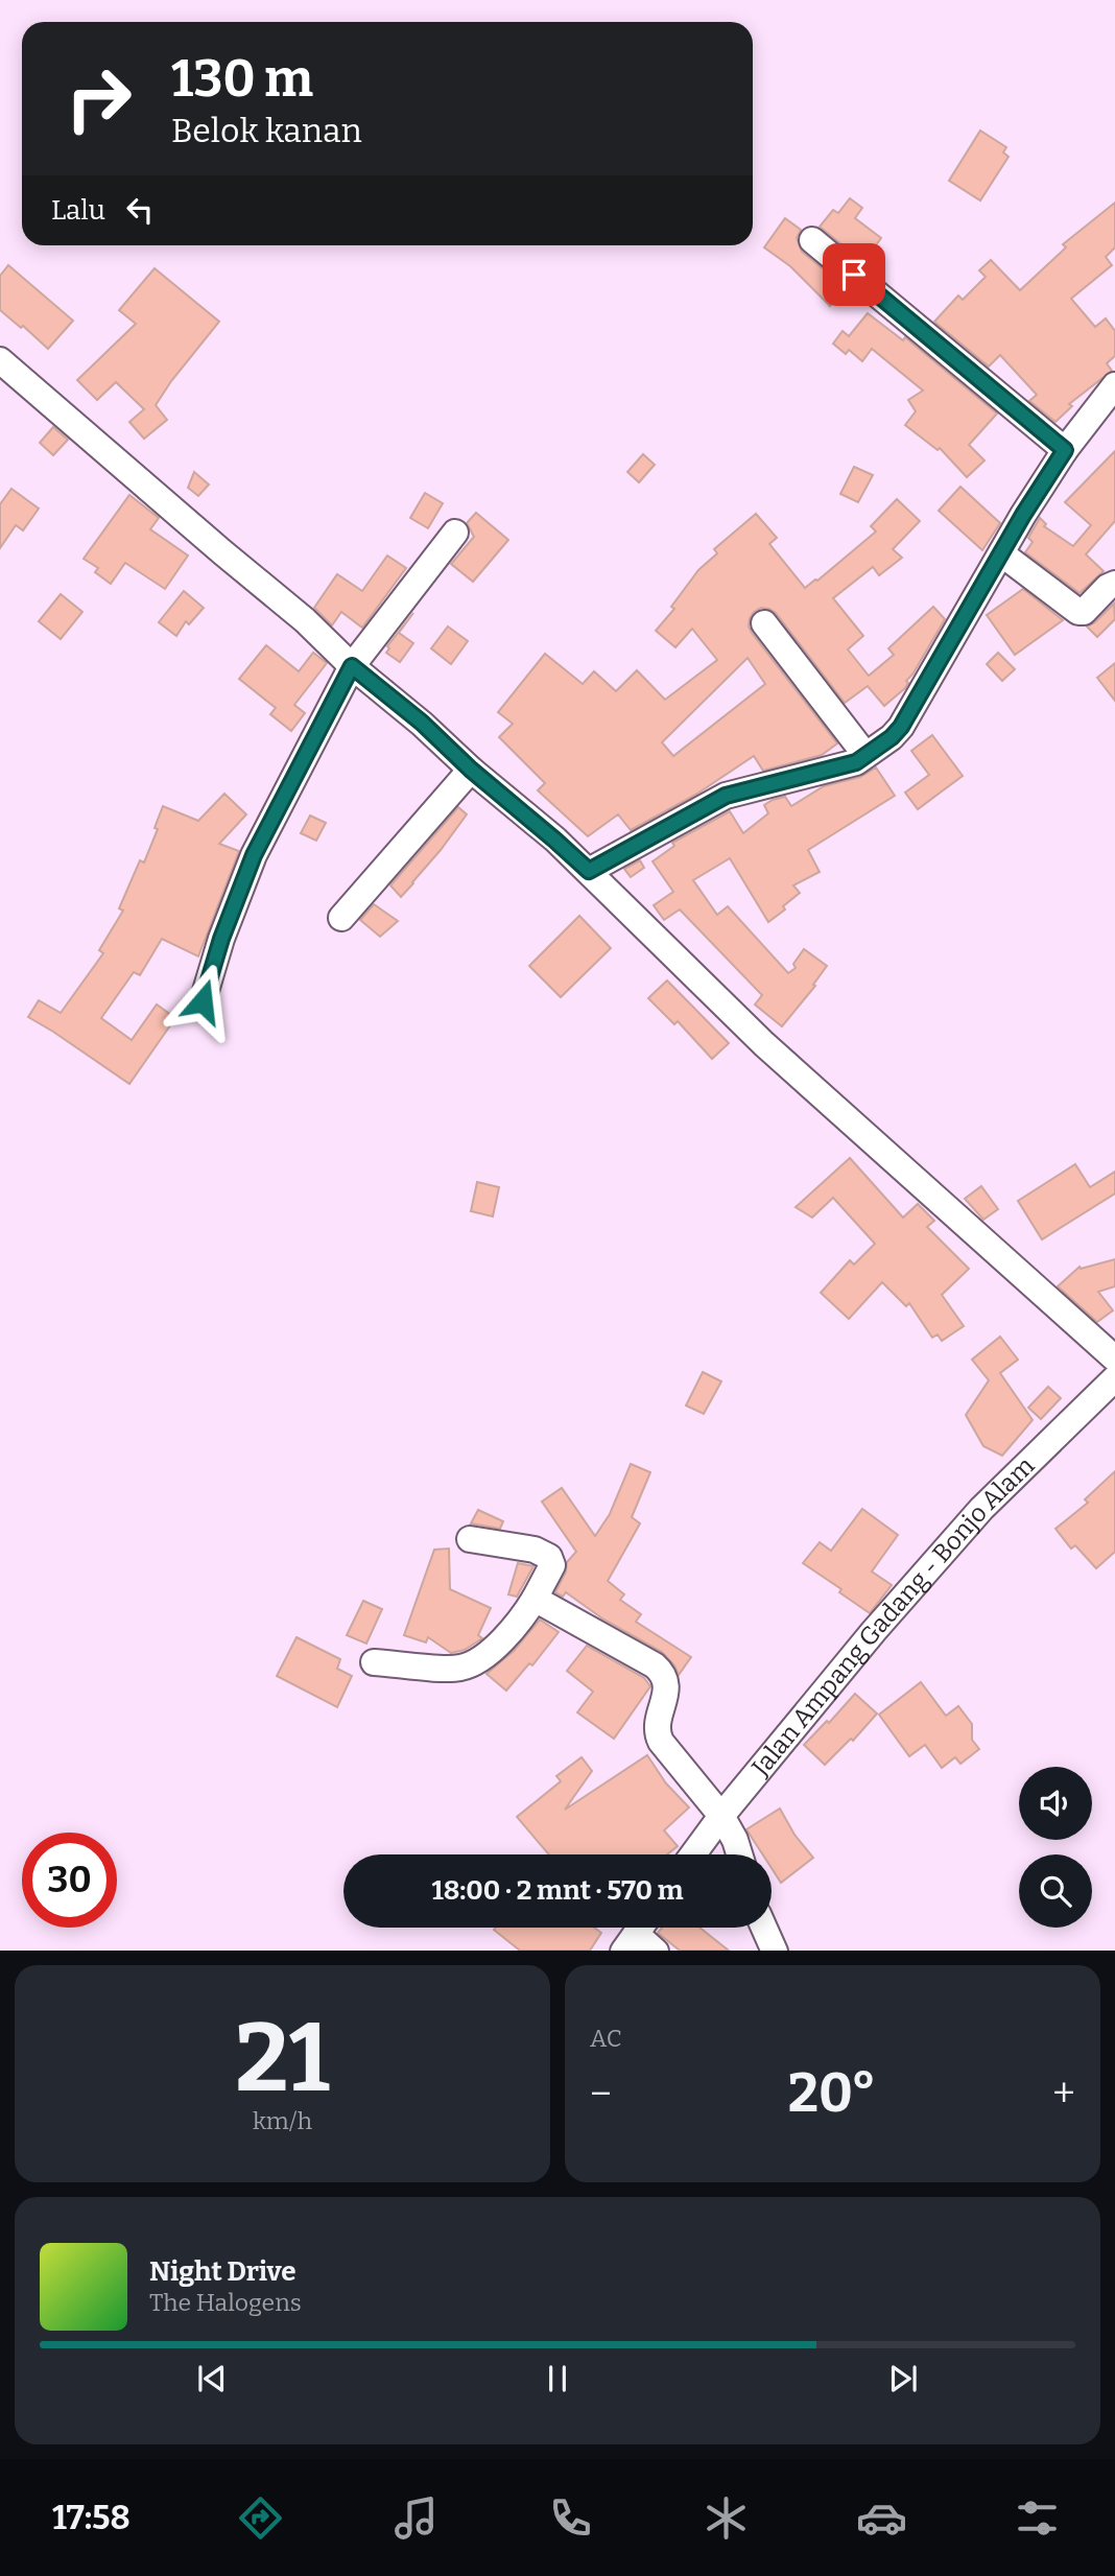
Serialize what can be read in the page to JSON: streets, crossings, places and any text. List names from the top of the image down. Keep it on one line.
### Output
{"streets":{"street":["Jalan Ampang Gadang - Bonjo Alam"]},"page":{"turn":["130 m","Belok kanan"],"then":"Lalu","limit":"30","trip":"18:00 · 2 mnt · 570 m","tile":[["21","km/h"],"AC"],"heat":["−","20°","+"],"song":["Night Drive","The Halogens"],"tabs":"17:58"}}
